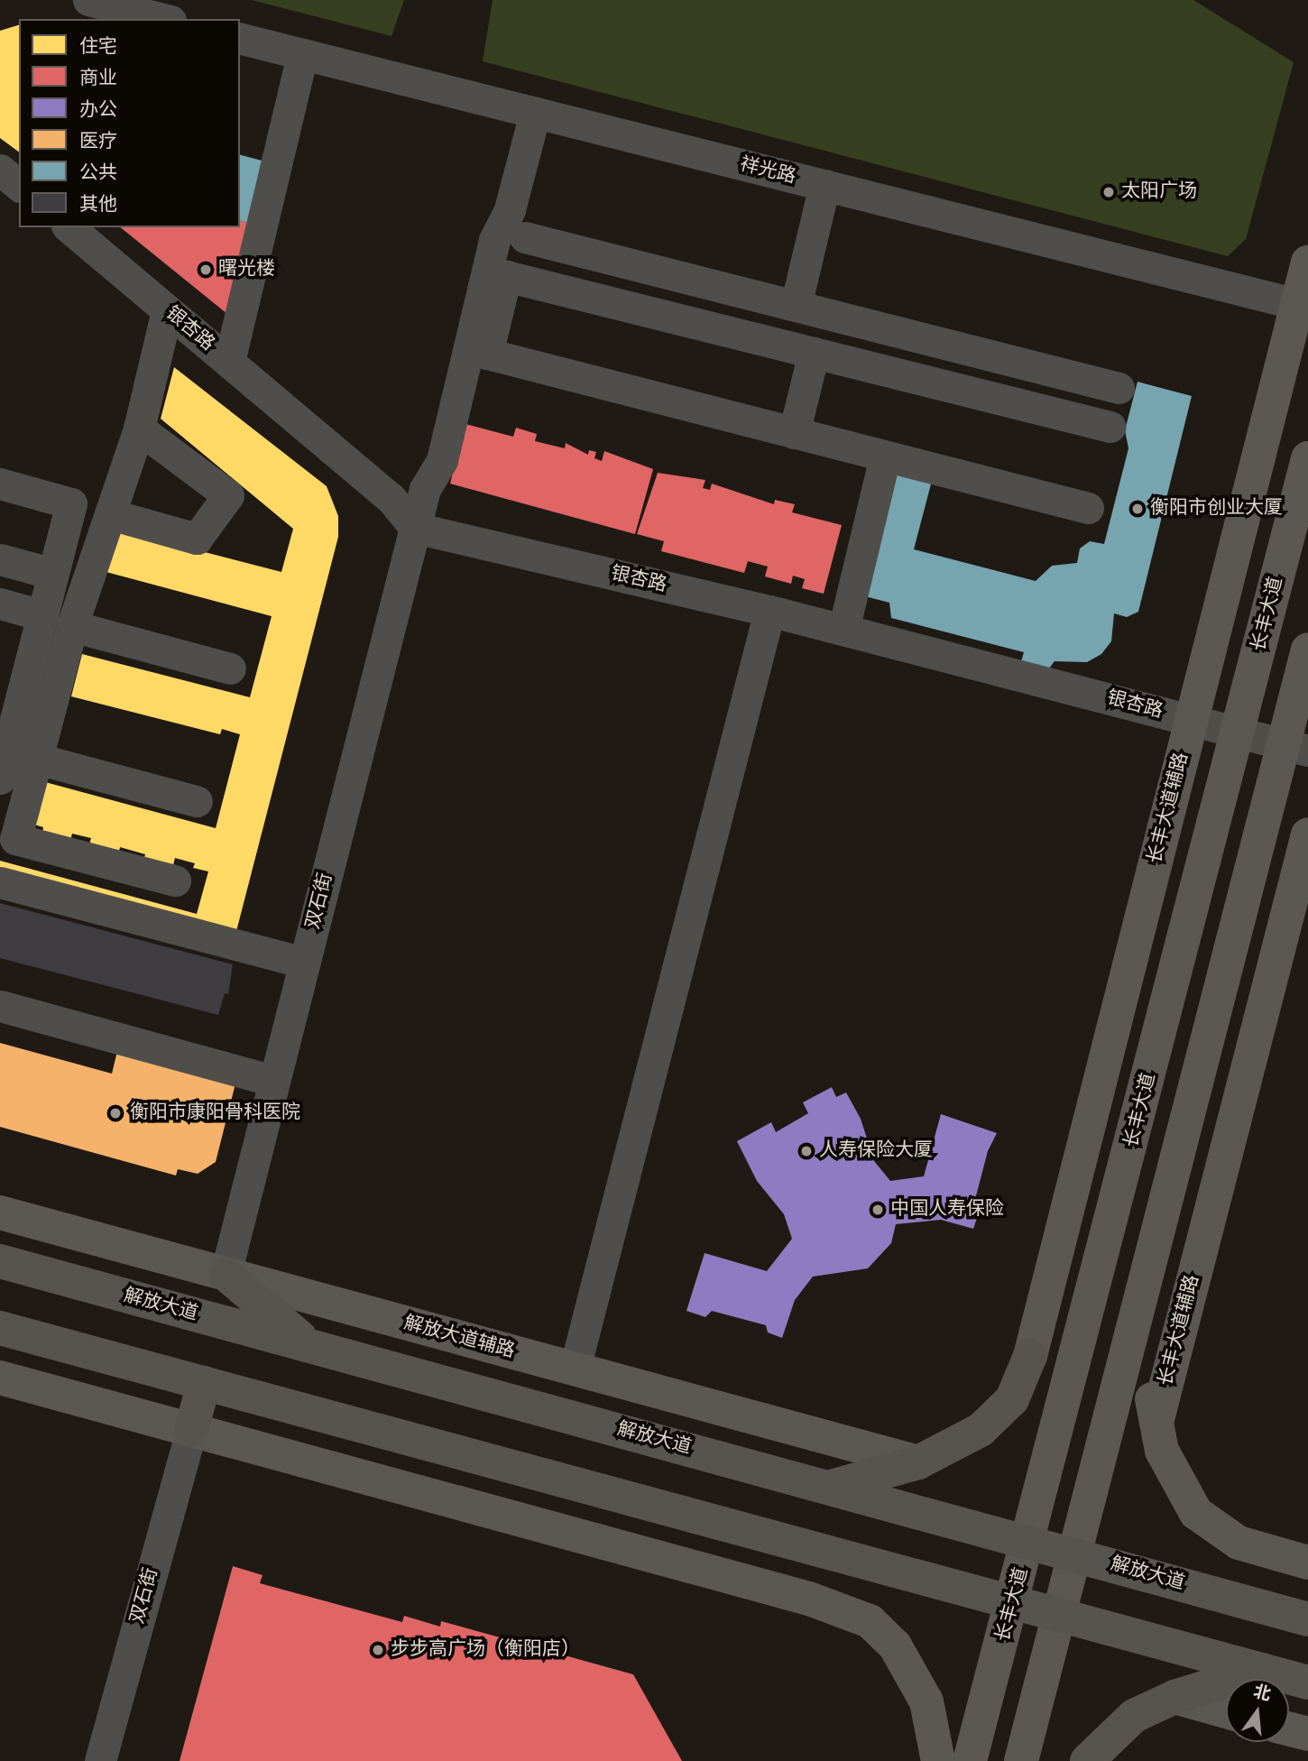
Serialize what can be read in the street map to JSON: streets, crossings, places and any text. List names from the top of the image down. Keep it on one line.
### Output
{"streets":{"highway":["解放大道"],"main road":["长丰大道","长丰大道辅路","解放大道辅路"],"street":["祥光路","银杏路","双石街"]},"crossings":[["祥光路","长丰大道辅路"],["祥光路","双石街"],["银杏路","长丰大道"],["银杏路","长丰大道辅路"],["银杏路","双石街"],["长丰大道","解放大道"],["双石街","解放大道辅路"]],"places":["太阳广场","曙光楼","衡阳市创业大厦","衡阳市康阳骨科医院","人寿保险大厦","中国人寿保险","步步高广场（衡阳店）"],"legend":["住宅","商业","办公","医疗","公共","其他"],"north":"top"}
